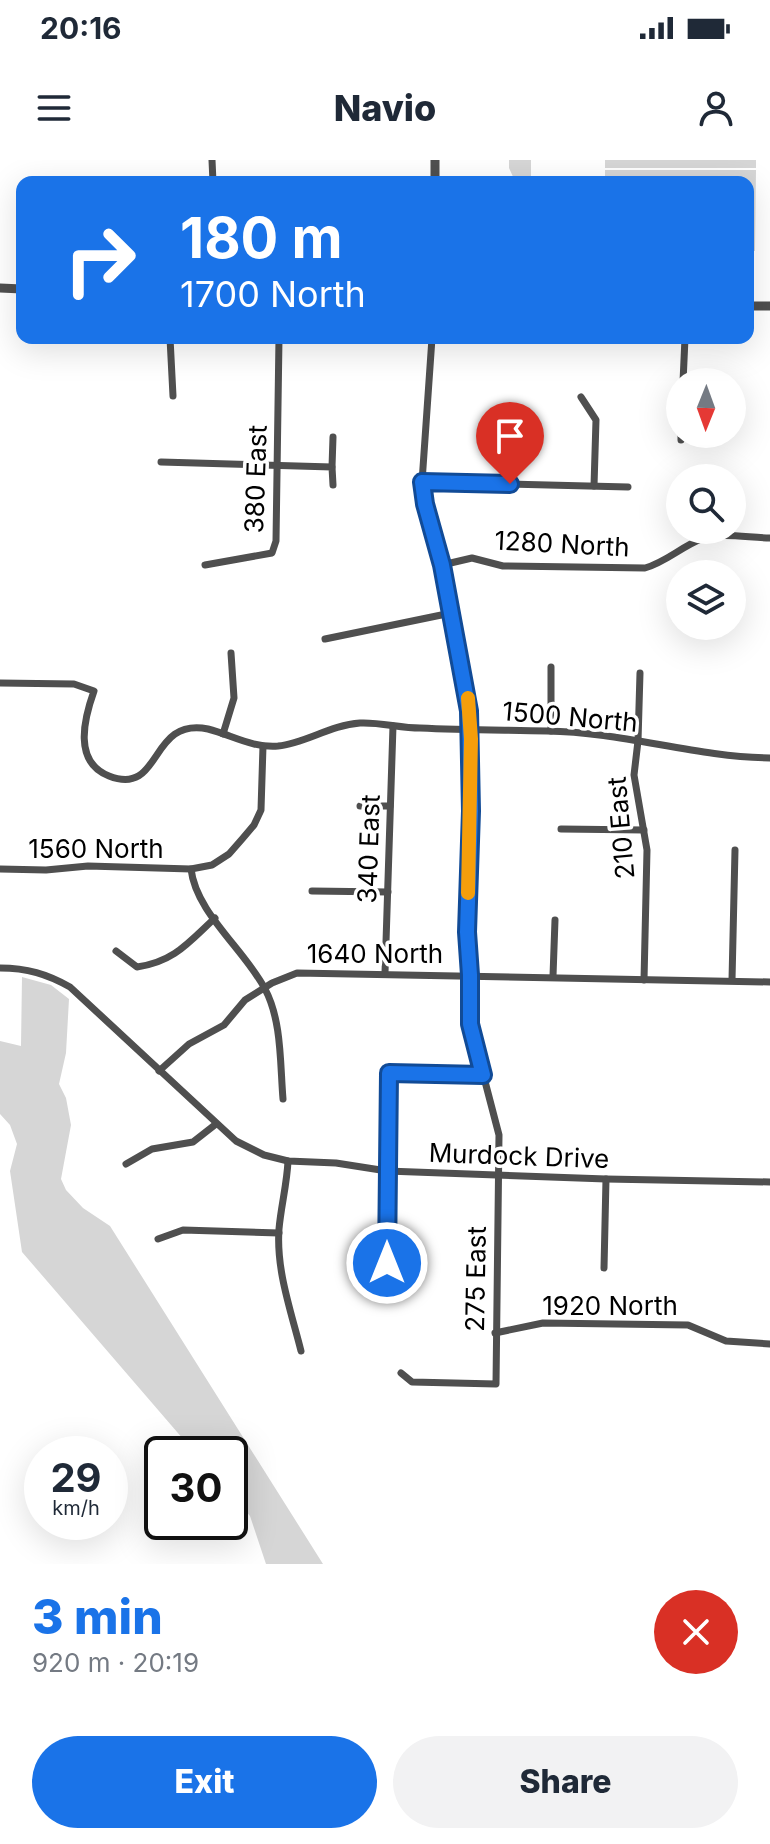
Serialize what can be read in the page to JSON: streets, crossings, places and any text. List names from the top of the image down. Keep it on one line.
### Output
{"streets":{"street":["380 East","1280 North","1500 North","210 East","1560 North","340 East","1640 North","Murdock Drive","275 East","1920 North"]},"crossings":[["1280 North","275 East"],["1500 North","210 East"],["1500 North","340 East"],["1500 North","275 East"],["210 East","1640 North"],["340 East","1640 North"],["1640 North","Murdock Drive"],["1640 North","275 East"],["Murdock Drive","275 East"],["275 East","1920 North"]],"north":"bottom","page":{"status":"20:16","header":"Navio","turn":["180 m","1700 North"],"speed":"29 km/h","limit":"30","heading":["3 min","920 m · 20:19"],"buttons":["Exit","Share"]}}
